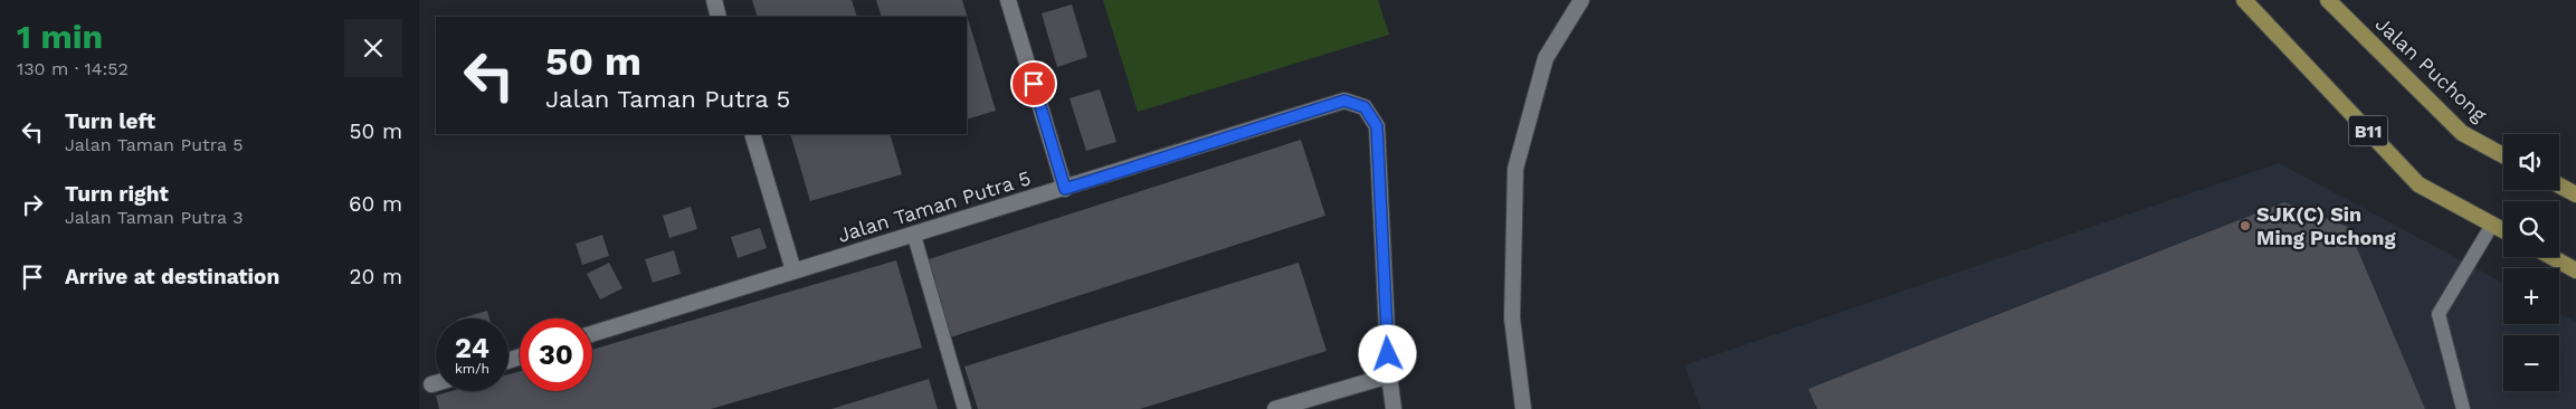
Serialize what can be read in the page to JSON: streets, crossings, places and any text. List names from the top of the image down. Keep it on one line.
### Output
{"streets":{"main road":["Jalan Puchong","B11"],"street":["Jalan Taman Putra 5"]},"places":["SJK(C) Sin Ming Puchong"],"page":{"heading":["1 min","130 m · 14:52"],"turn":["50 m","Jalan Taman Putra 5"],"list":[{"name":"Turn left","note":"Jalan Taman Putra 5","value":"50 m"},{"name":"Turn right","note":"Jalan Taman Putra 3","value":"60 m"},{"name":"Arrive at destination","value":"20 m"}],"map_buttons":["+","−"],"speed":"24 km/h","limit":"30"}}
